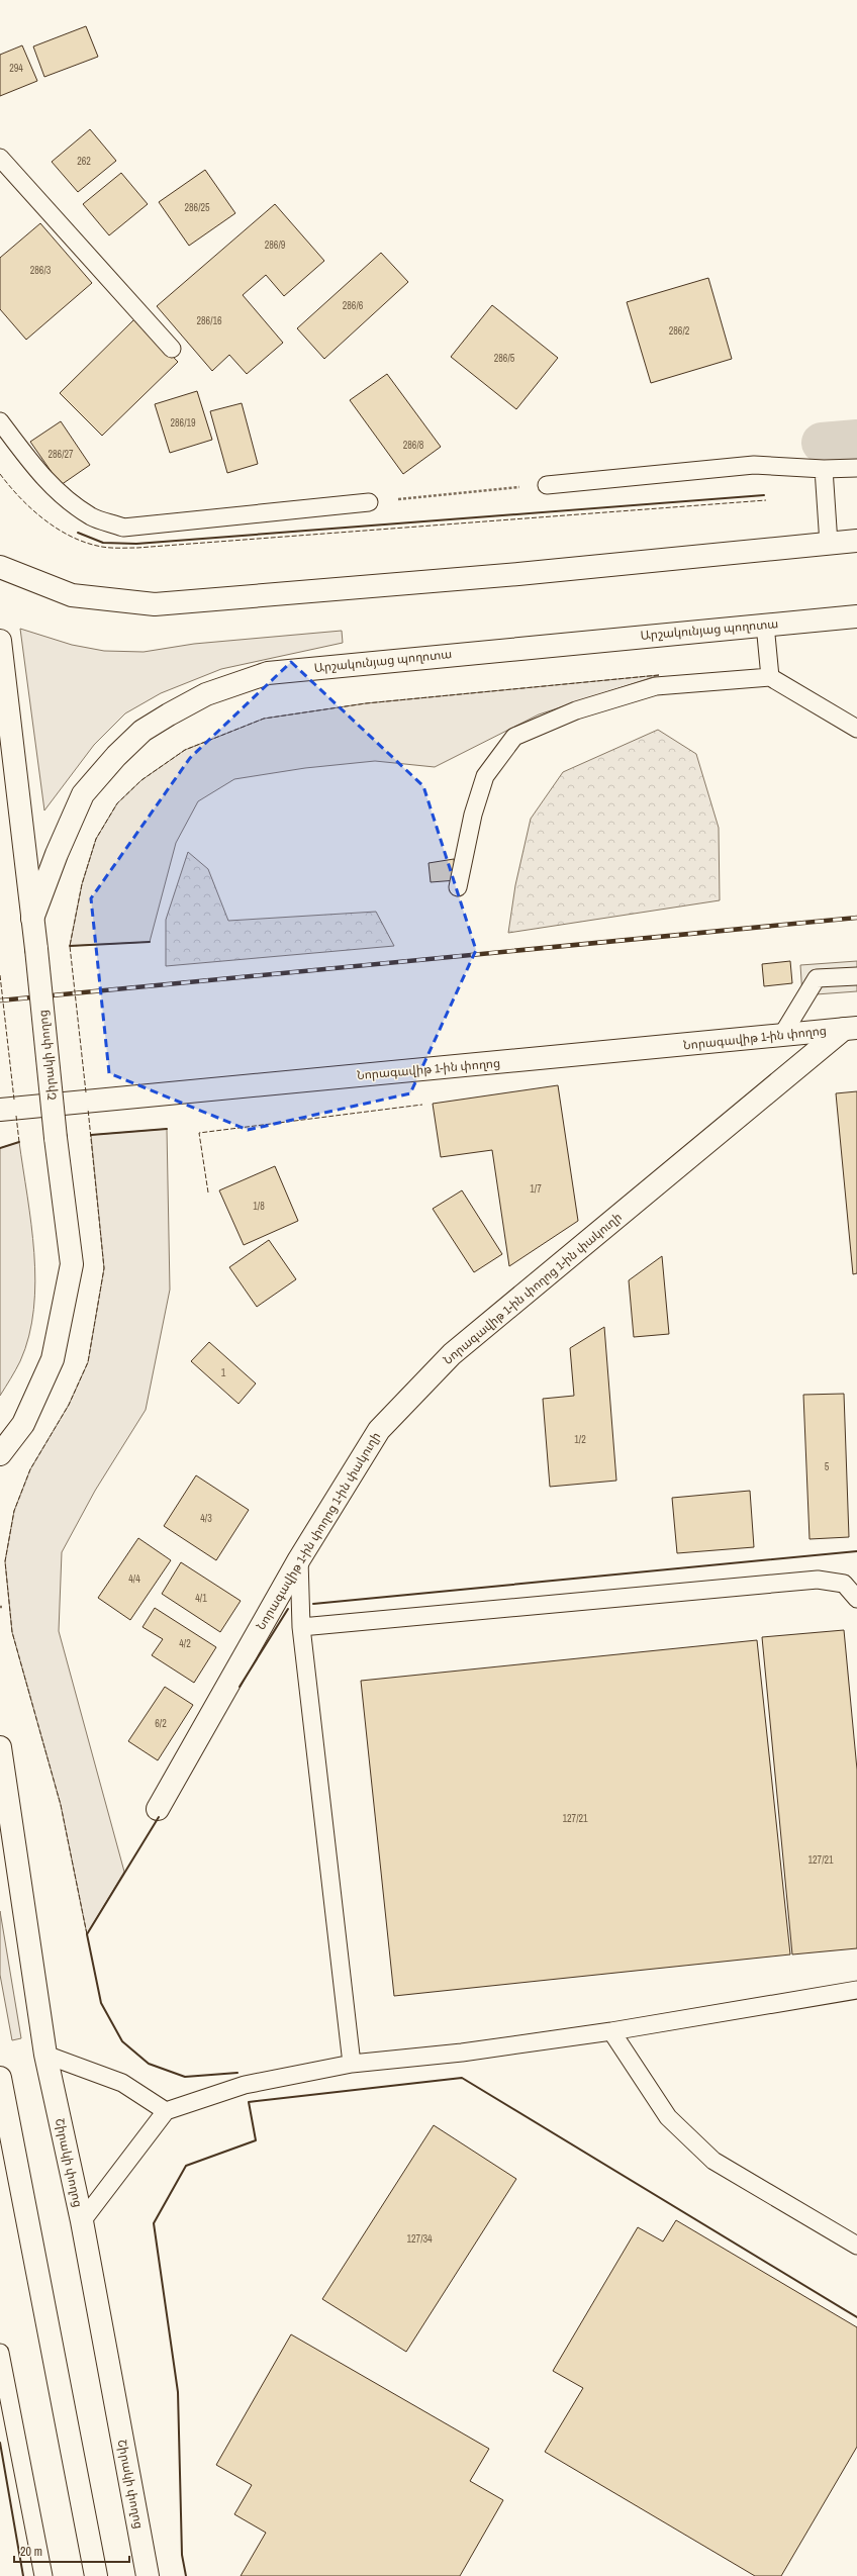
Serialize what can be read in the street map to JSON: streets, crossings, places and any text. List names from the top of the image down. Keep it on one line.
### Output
{"streets":{"main road":["Արշակունյաց պողոտա","Նորագավիթ 1-ին փողոց","Շիրակի փողոց","Նորագավիթ 1-ին փողոց 1-ին փակուղի"]},"crossings":[["Արշակունյաց պողոտա","Շիրակի փողոց"],["Նորագավիթ 1-ին փողոց","Նորագավիթ 1-ին փողոց 1-ին փակուղի"]],"house_numbers":["294","262","286/25","286/9","286/3","286/6","286/16","286/2","286/5","286/19","286/8","286/27","1/7","1/8","1","1/2","5","4/3","4/4","4/1","4/2","6/2","127/21","127/21","127/34"],"scale_bar":"20 m"}
